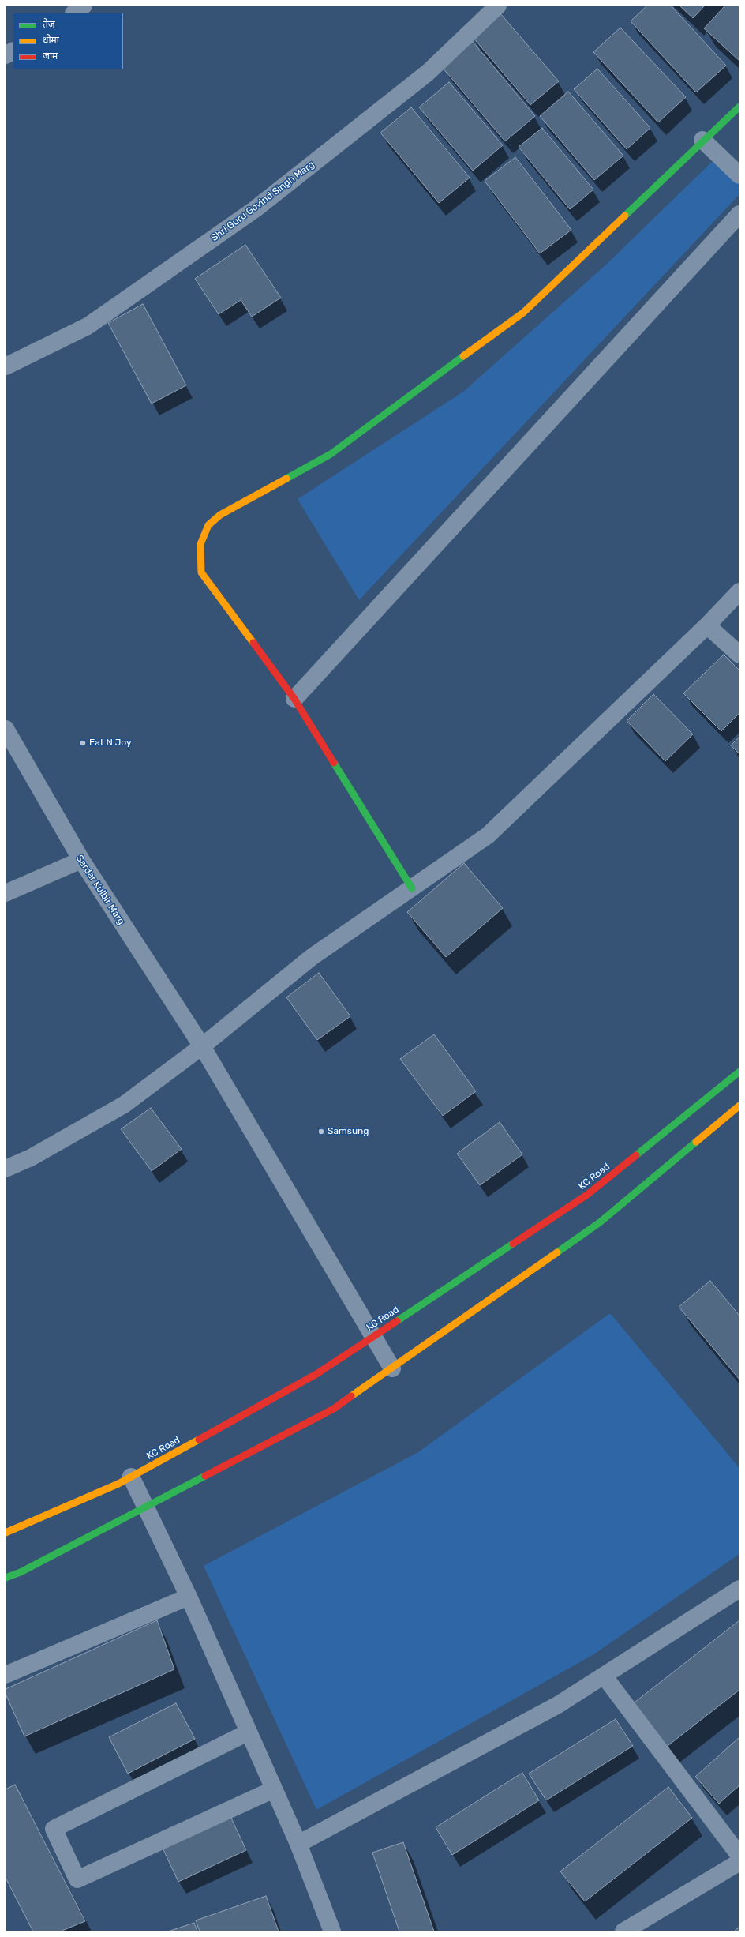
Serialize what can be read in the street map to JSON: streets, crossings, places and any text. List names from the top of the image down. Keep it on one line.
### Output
{"streets":{"street":["Shri Guru Govind Singh Marg","Sardar Kulbir Marg","KC Road"]},"crossings":[["Sardar Kulbir Marg","KC Road"]],"places":["Eat N Joy","Samsung"],"legend":["तेज़","धीमा","जाम"]}
